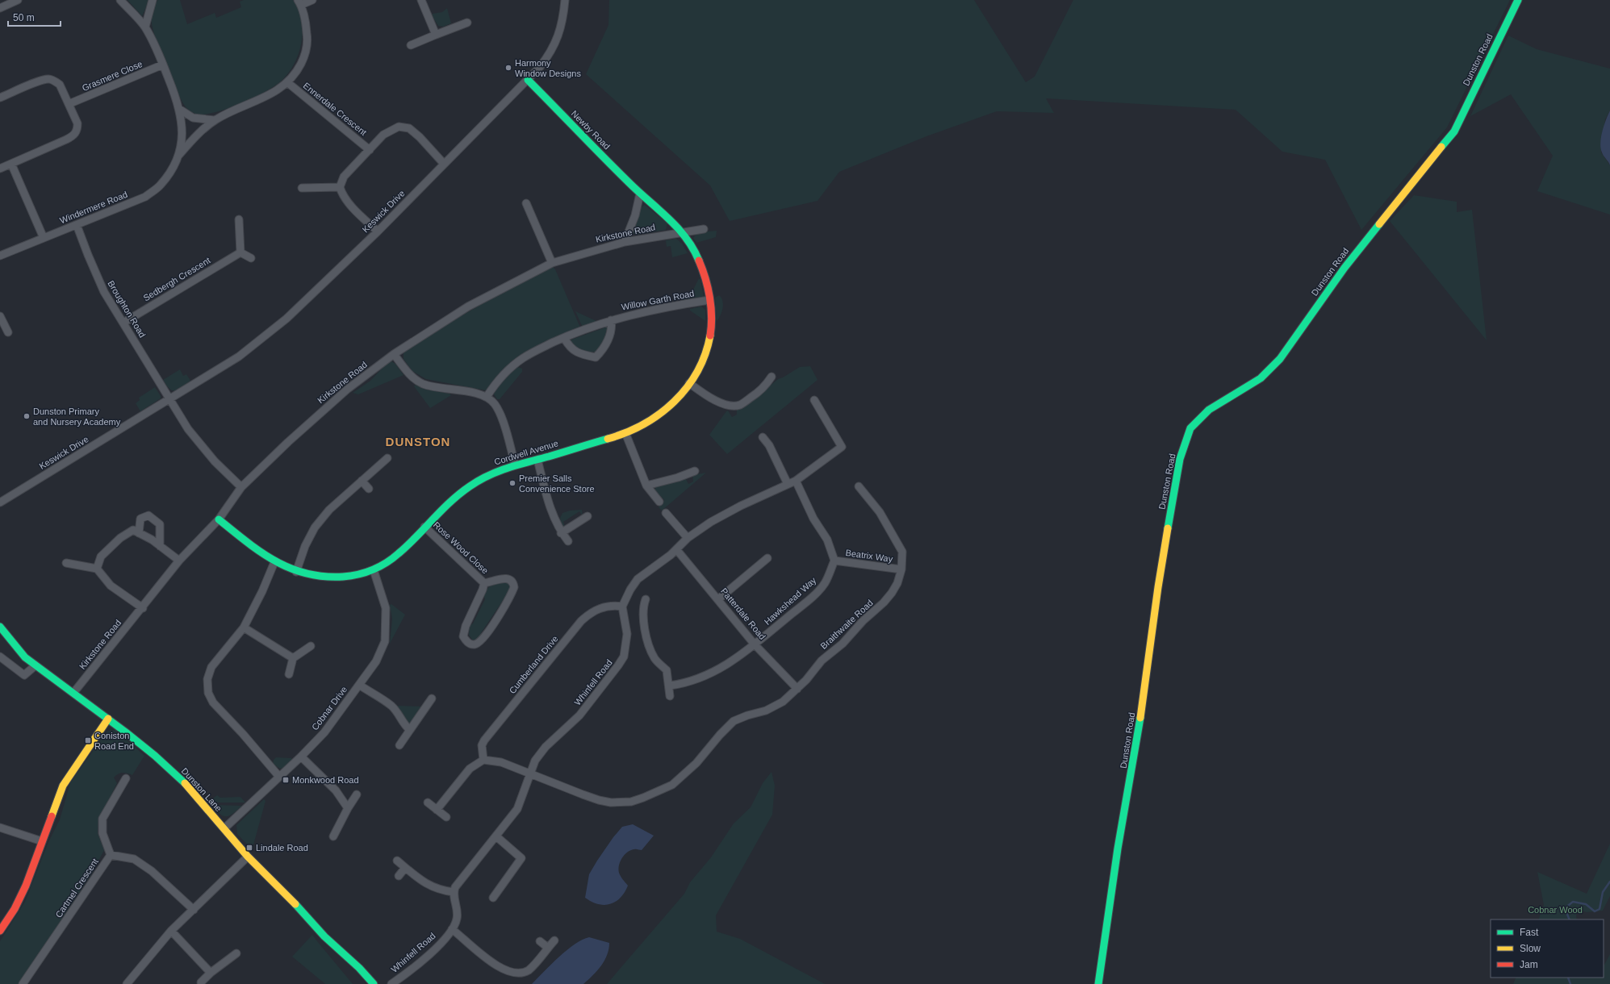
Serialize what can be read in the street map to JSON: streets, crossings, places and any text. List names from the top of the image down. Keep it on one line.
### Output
{"streets":{"street":["Dunston Road","Grasmere Close","Ennerdale Crescent","Newby Road","Windermere Road","Keswick Drive","Kirkstone Road","Sedbergh Crescent","Willow Garth Road","Broughton Road","Cordwell Avenue","Rose Wood Close","Beatrix Way","Hawkshead Way","Patterdale Road","Braithwaite Road","Cumberland Drive","Whinfell Road","Cobnar Drive","Dunston Lane","Cartmel Crescent"]},"crossings":[["Grasmere Close","Windermere Road"],["Ennerdale Crescent","Windermere Road"],["Newby Road","Keswick Drive"],["Newby Road","Kirkstone Road"],["Newby Road","Cordwell Avenue"],["Windermere Road","Broughton Road"],["Keswick Drive","Broughton Road"],["Kirkstone Road","Cordwell Avenue"],["Kirkstone Road","Dunston Lane"],["Sedbergh Crescent","Broughton Road"],["Willow Garth Road","Cordwell Avenue"],["Cordwell Avenue","Rose Wood Close"],["Cordwell Avenue","Cobnar Drive"],["Beatrix Way","Hawkshead Way"],["Beatrix Way","Braithwaite Road"],["Hawkshead Way","Patterdale Road"],["Patterdale Road","Braithwaite Road"],["Braithwaite Road","Cumberland Drive"],["Braithwaite Road","Whinfell Road"],["Cumberland Drive","Whinfell Road"],["Cobnar Drive","Dunston Lane"]],"districts":["DUNSTON"],"parks":["Cobnar Wood"],"places":{"other":["Harmony Window Designs","Dunston Primary and Nursery Academy","Premier Salls Convenience Store"],"transit":["Coniston Road End","Monkwood Road","Lindale Road"]},"legend":["Fast","Slow","Jam"],"scale_bar":"50 m"}
